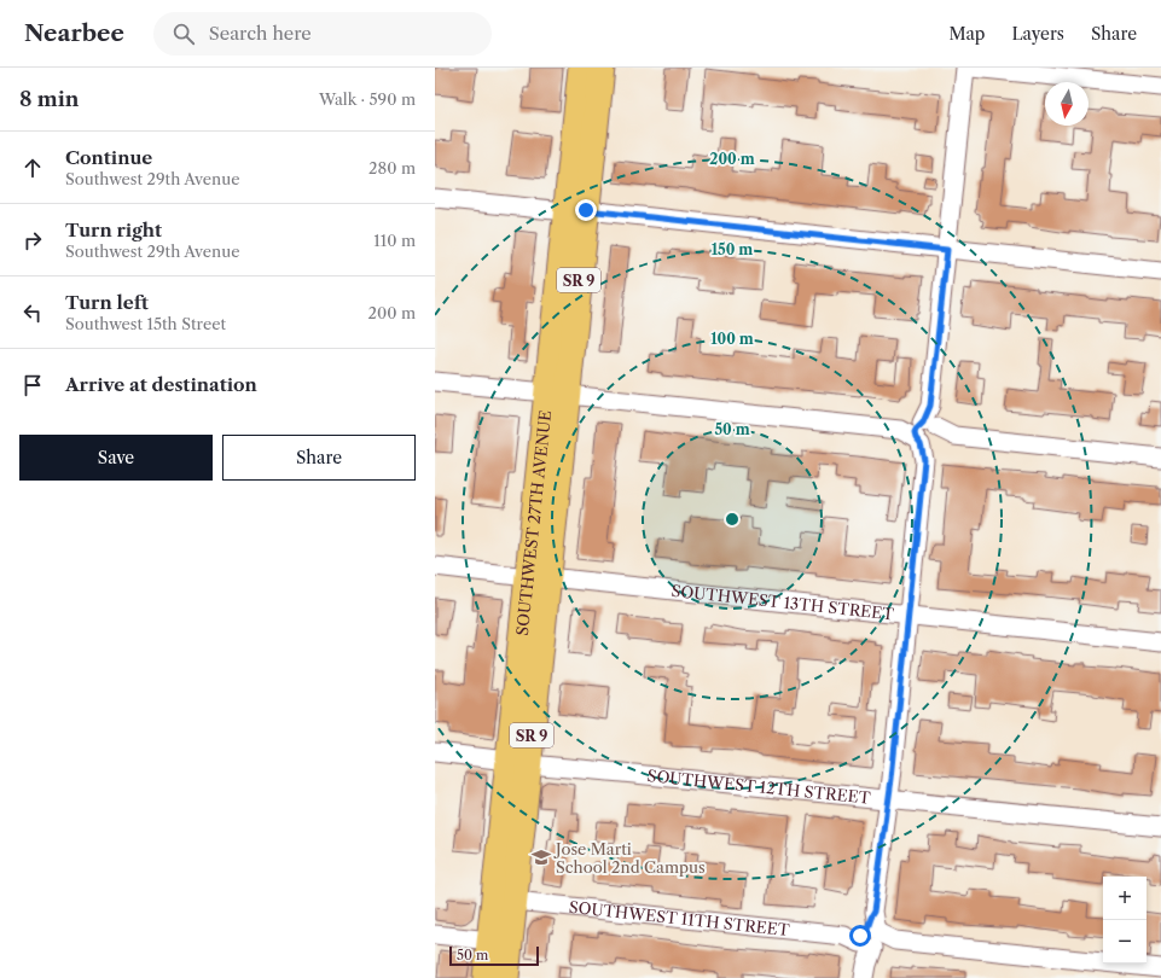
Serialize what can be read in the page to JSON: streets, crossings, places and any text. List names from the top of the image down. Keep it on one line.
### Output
{"streets":{"highway":["SR 9","SOUTHWEST 27TH AVENUE"],"street":["SOUTHWEST 13TH STREET","SOUTHWEST 12TH STREET","SOUTHWEST 11TH STREET"]},"crossings":[["SOUTHWEST 27TH AVENUE","SOUTHWEST 13TH STREET"],["SOUTHWEST 27TH AVENUE","SOUTHWEST 12TH STREET"],["SOUTHWEST 27TH AVENUE","SOUTHWEST 11TH STREET"]],"places":{"school or university":["Jose Marti School 2nd Campus"]},"scale_bar":"50 m","north":"bottom","page":{"header":"Nearbee","search":"Search here","nav":["Map","Layers","Share"],"heading":["8 min","Walk · 590 m"],"list":[["Continue","Southwest 29th Avenue","280 m"],["Turn right","Southwest 29th Avenue","110 m"],["Turn left","Southwest 15th Street","200 m"],"Arrive at destination"],"buttons":["Save","Share"],"map_buttons":["+","−"],"scale":"50 m"},"rings":["200 m","150 m","100 m","50 m"]}
